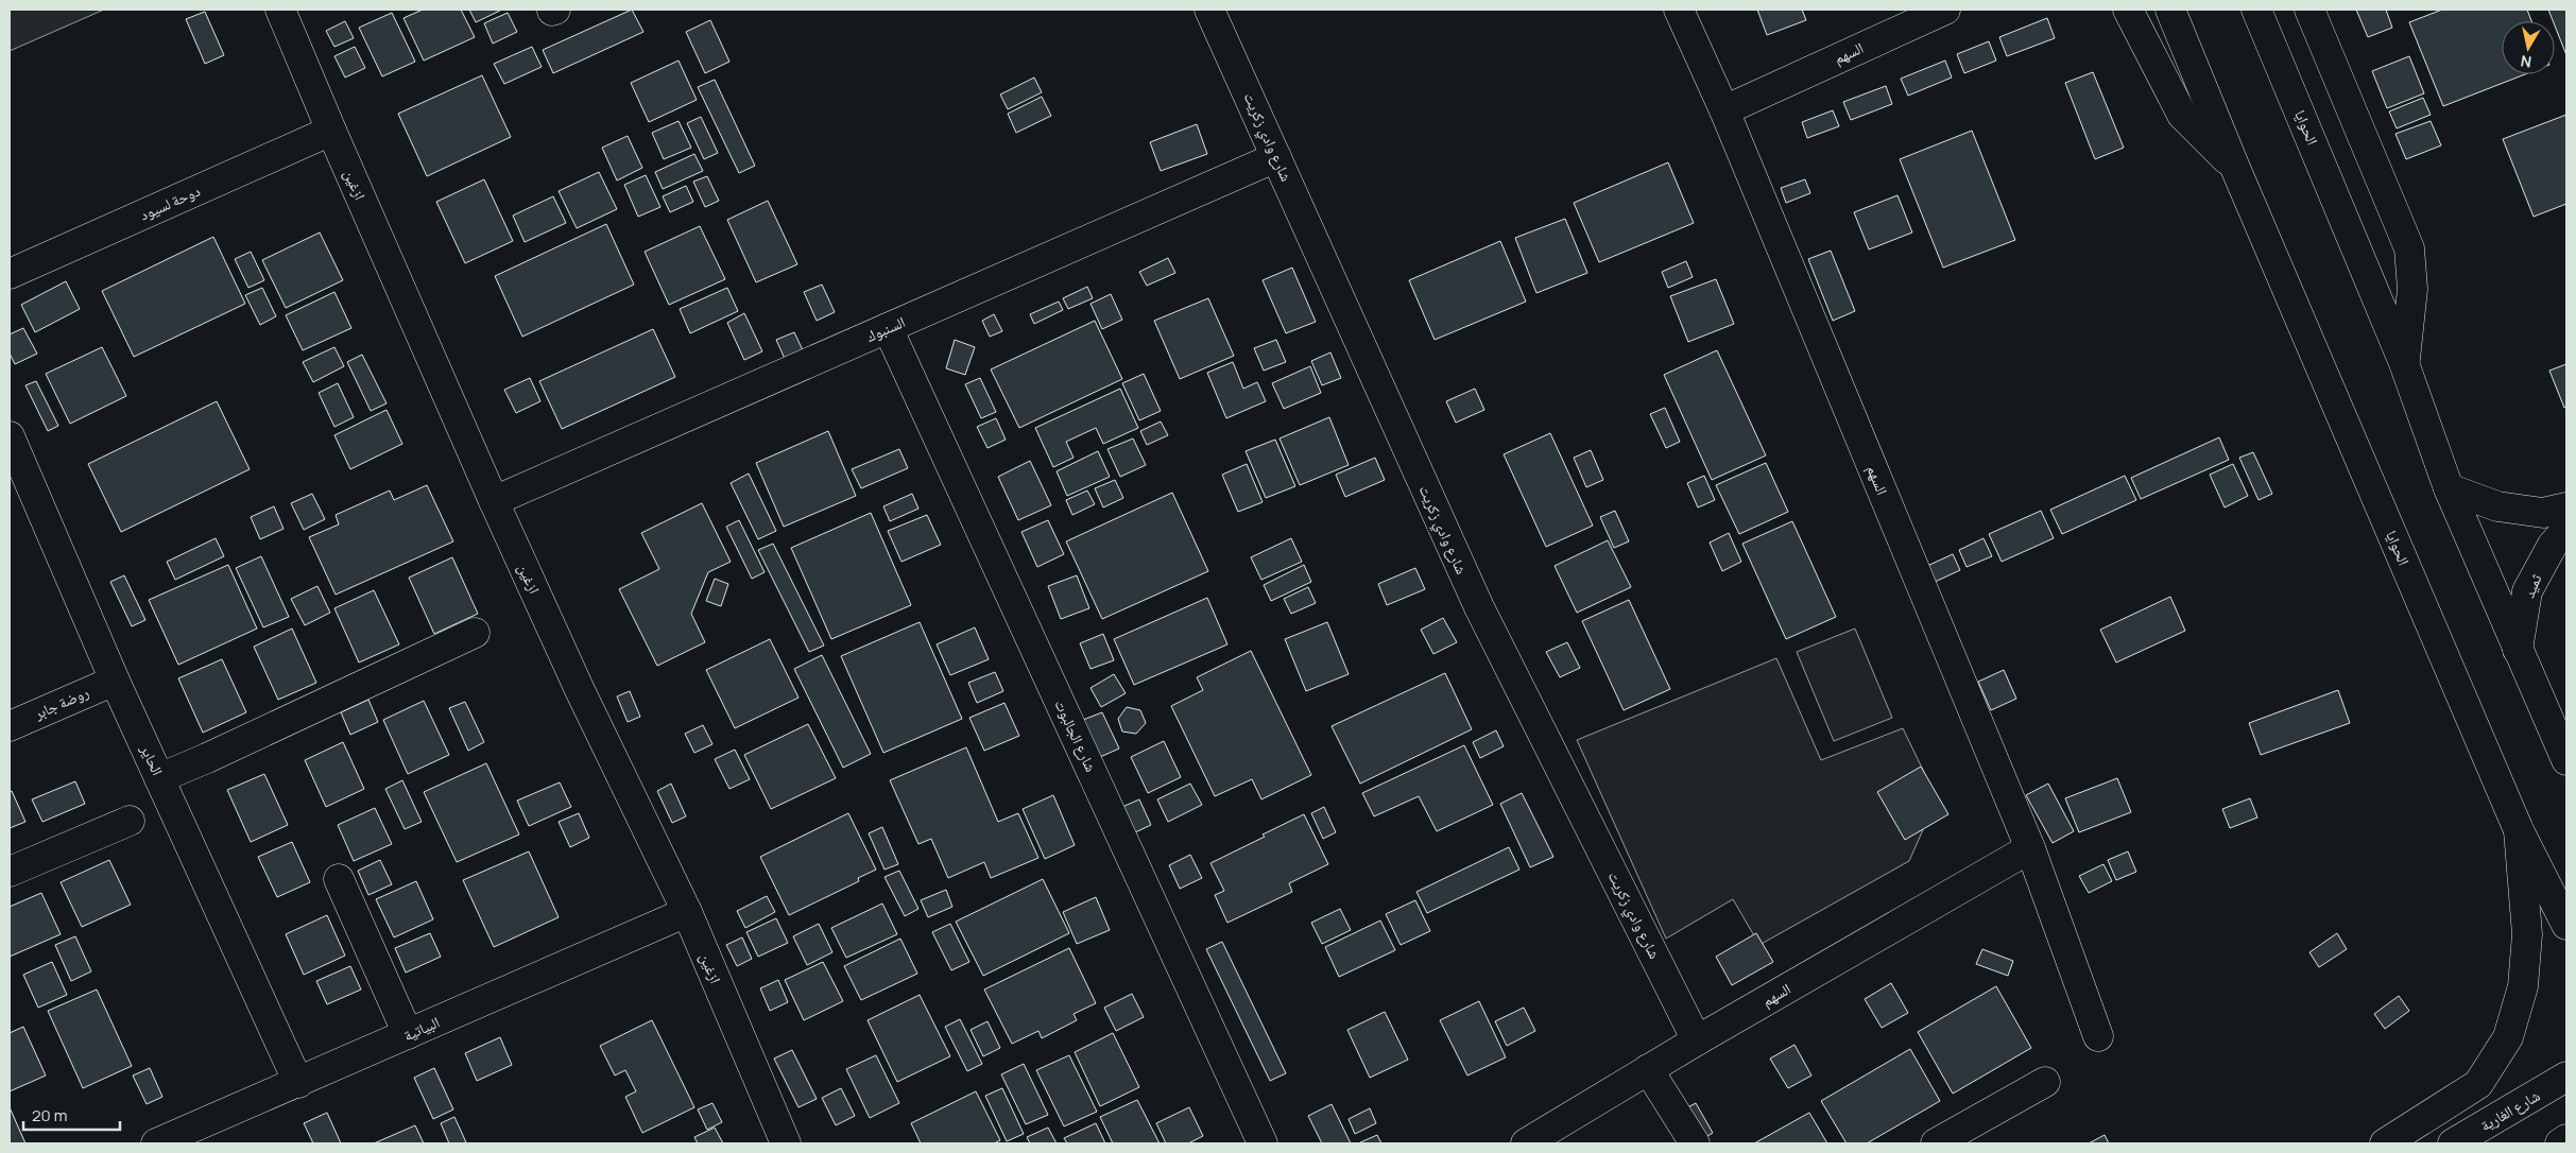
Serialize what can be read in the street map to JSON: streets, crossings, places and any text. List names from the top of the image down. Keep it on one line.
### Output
{"streets":{"street":["السهم","الحوايا","شارع وادي زكريت","ازغين","دوحة لسيود","السنبوك","ثميد","روضة جابر","شارع الجالبوت","الحاير","البياتية","شارع الغارية"]},"crossings":[["السهم","شارع وادي زكريت"],["الحوايا","ثميد"],["شارع وادي زكريت","السنبوك"],["ازغين","دوحة لسيود"],["ازغين","السنبوك"],["ازغين","البياتية"],["السنبوك","شارع الجالبوت"],["روضة جابر","الحاير"],["الحاير","البياتية"]],"scale_bar":"20 m","north":"bottom"}
